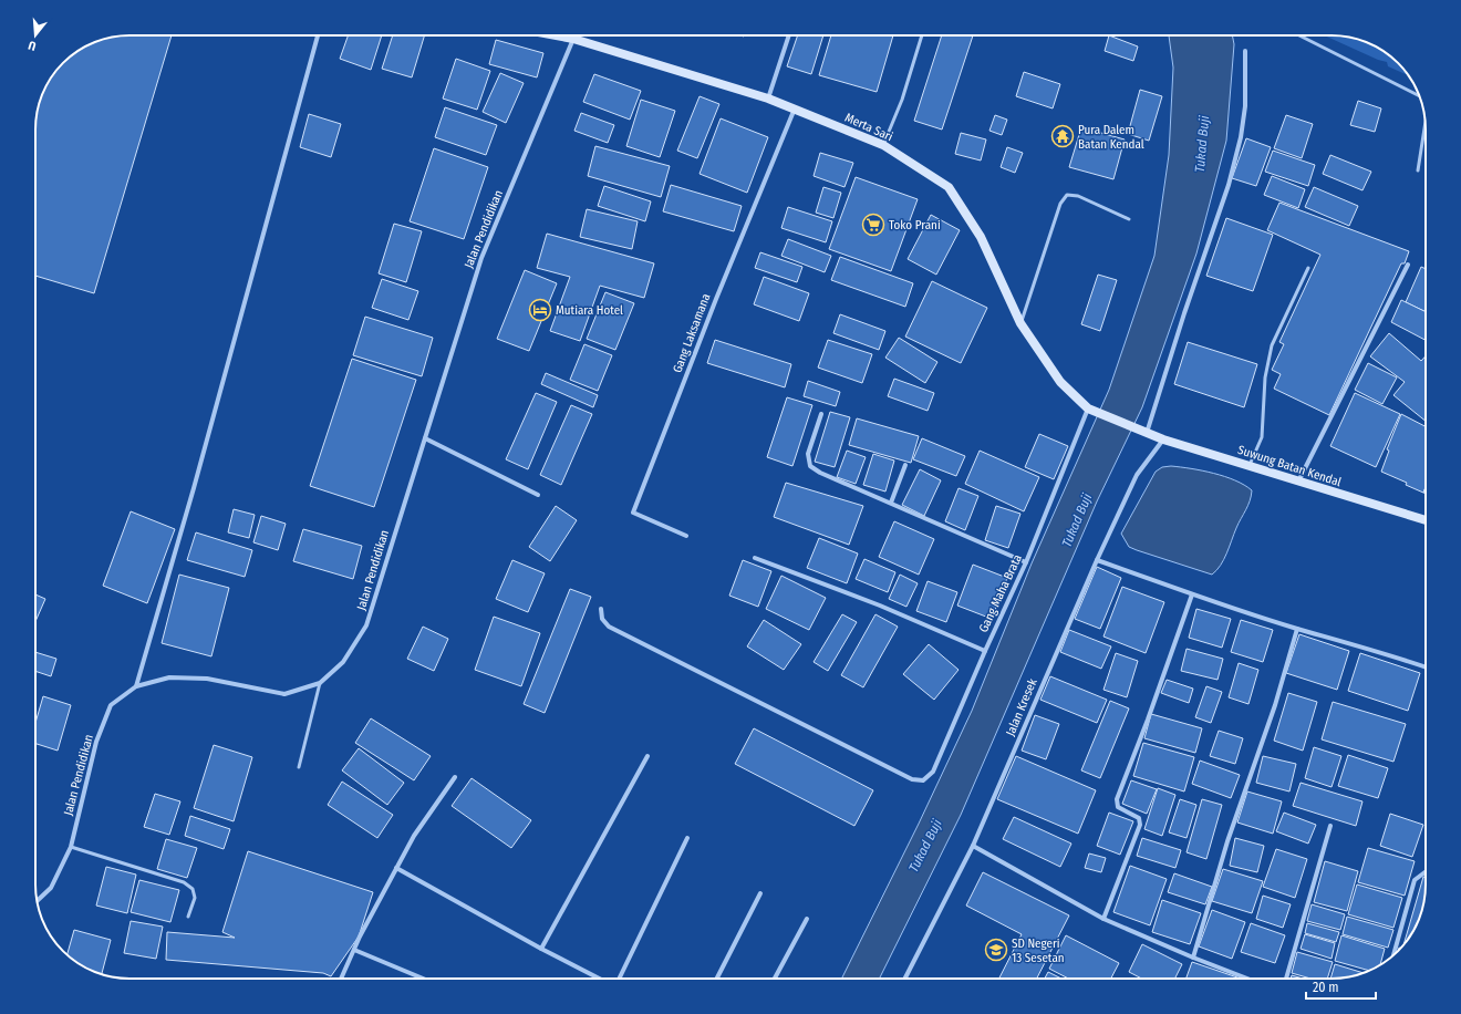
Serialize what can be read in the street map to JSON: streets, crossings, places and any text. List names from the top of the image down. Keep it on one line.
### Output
{"streets":{"street":["Merta Sari","Jalan Pendidikan","Gang Laksamana","Suwung Batan Kendal","Gang Maha Brata","Jalan Kresek"]},"crossings":[["Merta Sari","Jalan Pendidikan"],["Merta Sari","Gang Laksamana"],["Merta Sari","Suwung Batan Kendal"],["Merta Sari","Gang Maha Brata"],["Suwung Batan Kendal","Gang Maha Brata"],["Suwung Batan Kendal","Jalan Kresek"]],"water":["Tukad Buji"],"places":{"temple":["Pura Dalem Batan Kendal"],"supermarket":["Toko Prani"],"hotel":["Mutiara Hotel"],"school or university":["SD Negeri 13 Sesetan"]},"scale_bar":"20 m","north":"bottom"}
